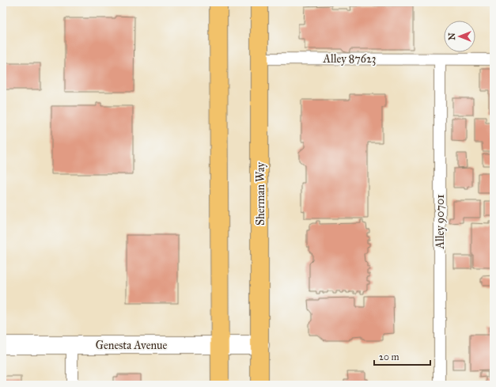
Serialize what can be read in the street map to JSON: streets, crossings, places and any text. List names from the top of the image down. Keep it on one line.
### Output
{"streets":{"main road":["Sherman Way"],"street":["Genesta Avenue"],"lane":["Alley 87623","Alley 90701"]},"crossings":[["Alley 87623","Sherman Way"],["Alley 87623","Alley 90701"],["Sherman Way","Genesta Avenue"]],"scale_bar":"20 m","north":"left"}
